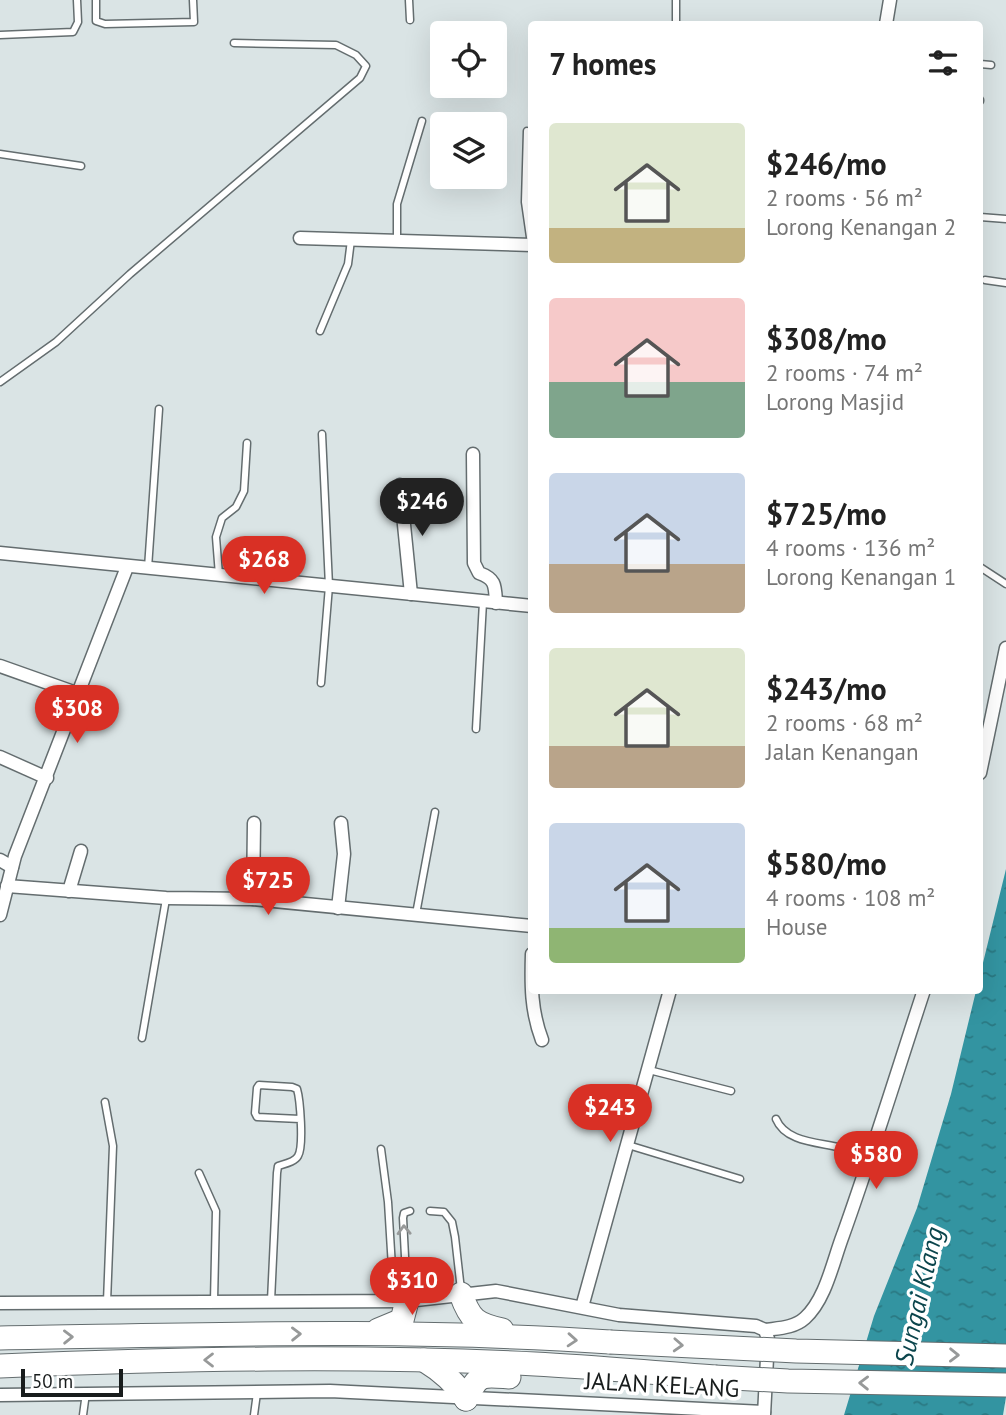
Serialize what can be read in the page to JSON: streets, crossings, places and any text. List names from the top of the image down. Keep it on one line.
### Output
{"streets":{"street":["JALAN KELANG"]},"water":["Sungai Klang"],"scale_bar":"50 m","page":{"heading":"7 homes","list":[{"name":"$246/mo","note":"2 rooms · 56 m² · Lorong Kenangan 2"},{"name":"$308/mo","note":"2 rooms · 74 m² · Lorong Masjid"},{"name":"$725/mo","note":"4 rooms · 136 m² · Lorong Kenangan 1"},{"name":"$243/mo","note":"2 rooms · 68 m² · Jalan Kenangan"},{"name":"$580/mo","note":"4 rooms · 108 m² · House"}],"price":["$246","$268","$308","$725","$243","$580","$310"],"scale":"50 m"}}
